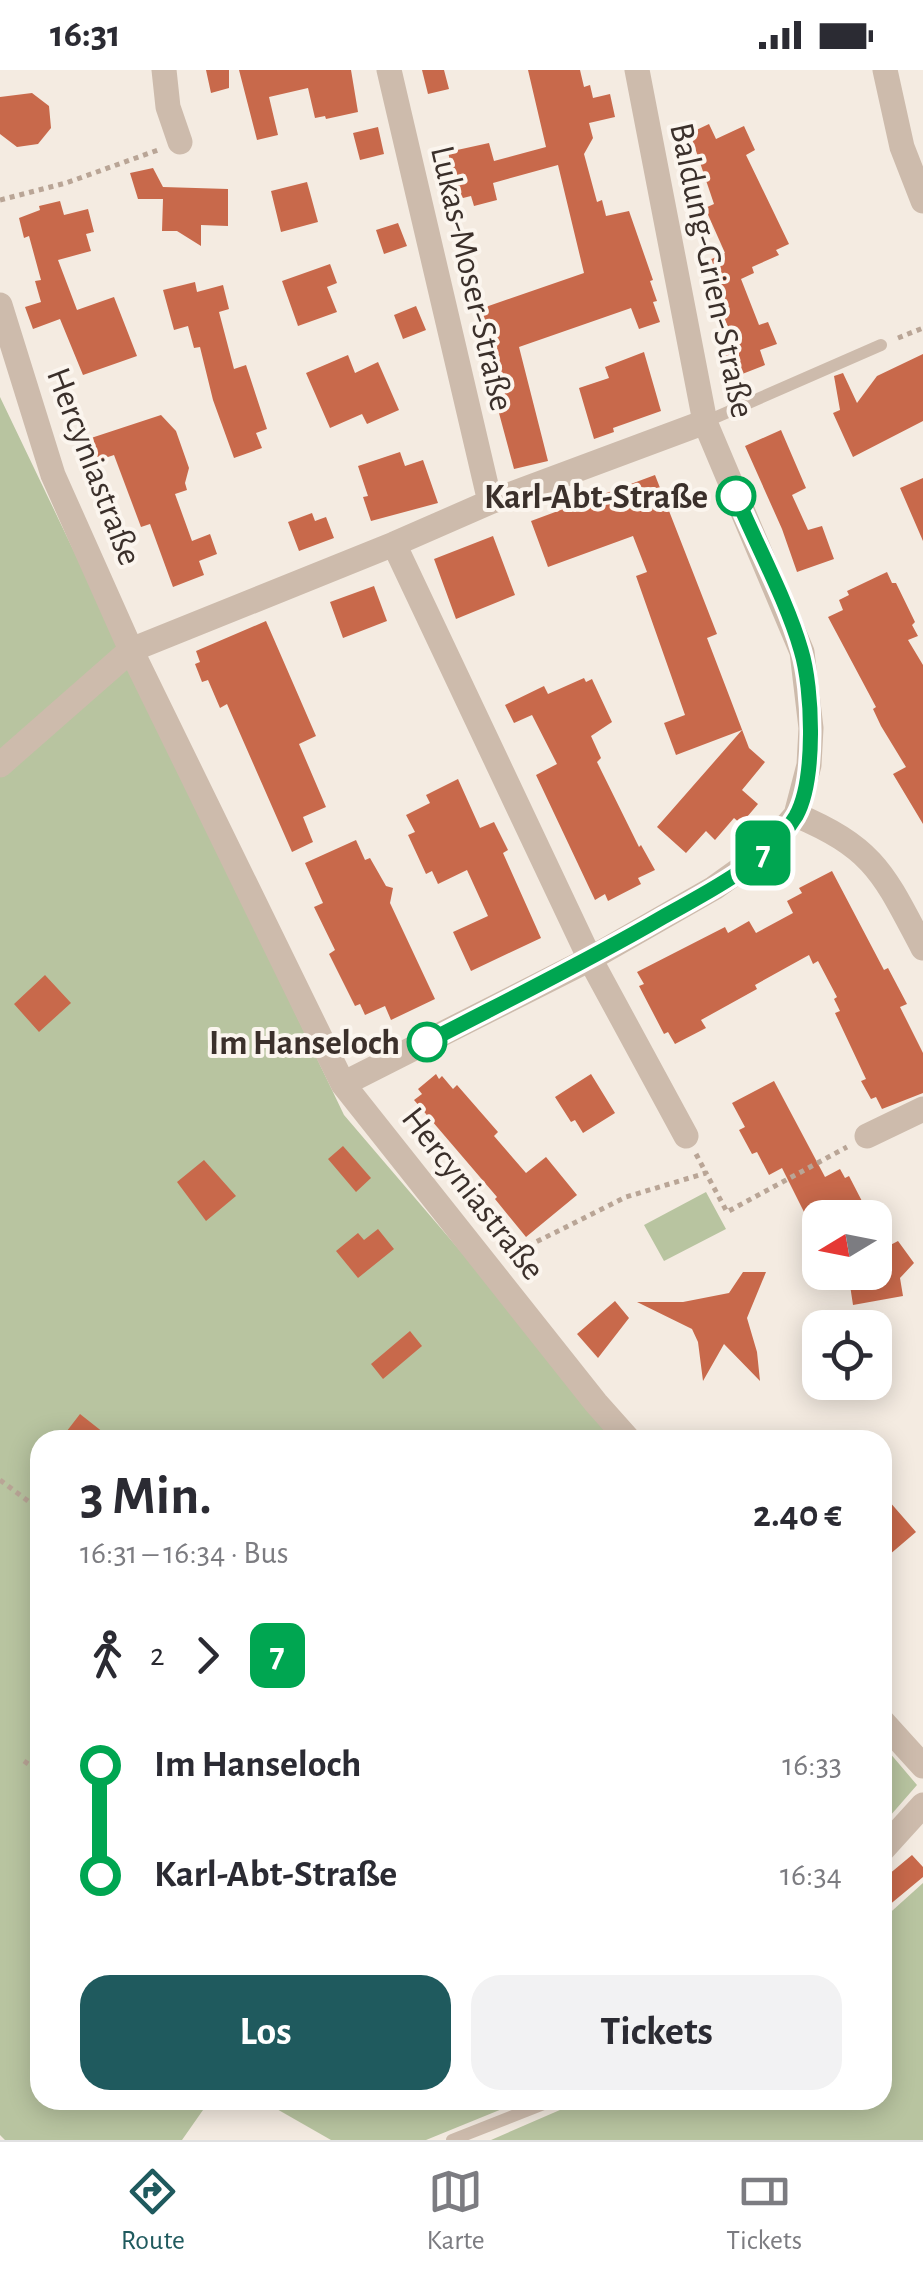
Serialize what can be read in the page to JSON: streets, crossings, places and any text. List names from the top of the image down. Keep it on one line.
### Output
{"streets":{"street":["Baldung-Grien-Straße","Lukas-Moser-Straße","Hercyniastraße"]},"places":["Karl-Abt-Straße","Im Hanseloch"],"lines":["bus line 7"],"north":"left","page":{"status":"16:31","on_map":"7","heading":["3 Min.","16:31 – 16:34 · Bus","2.40 €"],"legs":["2","7"],"list":[{"name":"Im Hanseloch","value":"16:33"},{"name":"Karl-Abt-Straße","value":"16:34"}],"buttons":["Los","Tickets"],"tabs":["Route","Karte","Tickets"]}}
